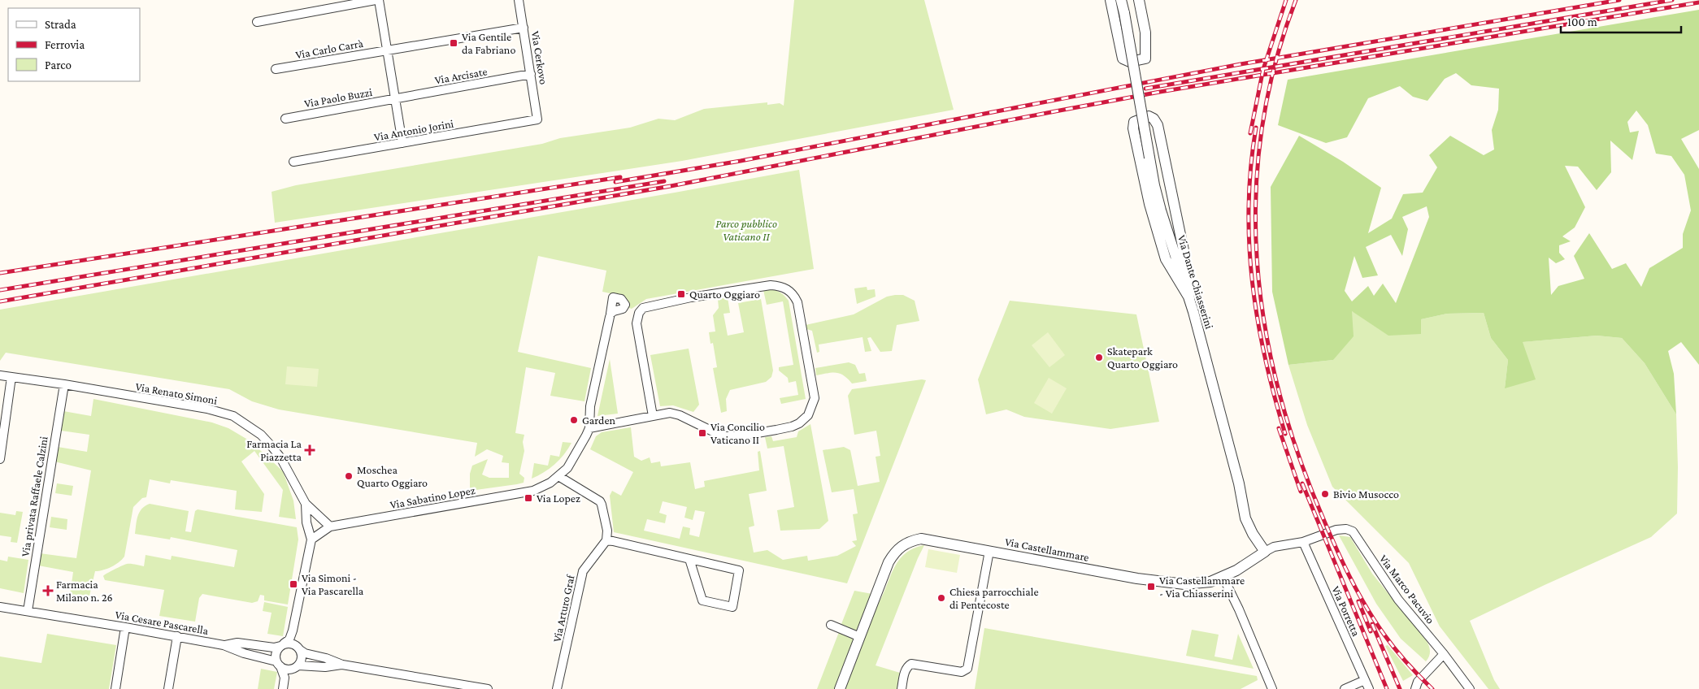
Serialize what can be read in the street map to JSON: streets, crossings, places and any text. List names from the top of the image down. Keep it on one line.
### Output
{"streets":{"street":["Via Carlo Carrà","Via Cerkovo","Via Arcisate","Via Paolo Buzzi","Via Antonio Jorini","Via Dante Chiasserini","Via Renato Simoni","Via privata Raffaele Calzini","Via Sabatino Lopez","Via Castellammare","Via Marco Pacuvio","Via Arturo Graf","Via Porretta","Via Cesare Pascarella"]},"crossings":[["Via Cerkovo","Via Arcisate"],["Via Cerkovo","Via Antonio Jorini"],["Via Arcisate","Via Paolo Buzzi"],["Via Renato Simoni","Via privata Raffaele Calzini"],["Via Renato Simoni","Via Sabatino Lopez"],["Via privata Raffaele Calzini","Via Cesare Pascarella"],["Via Marco Pacuvio","Via Porretta"]],"parks":["Parco pubblico Vaticano II"],"places":{"transit":["Via Gentile da Fabriano","Quarto Oggiaro","Via Concilio Vaticano II","Via Lopez","Via Simoni - Via Pascarella","Via Castellammare - Via Chiasserini"],"other":["Skatepark Quarto Oggiaro","Garden","Moschea Quarto Oggiaro","Bivio Musocco","Chiesa parrocchiale di Pentecoste"],"health":["Farmacia La Piazzetta","Farmacia Milano n. 26"]},"legend":["Strada","Ferrovia","Parco"],"scale_bar":"100 m"}
